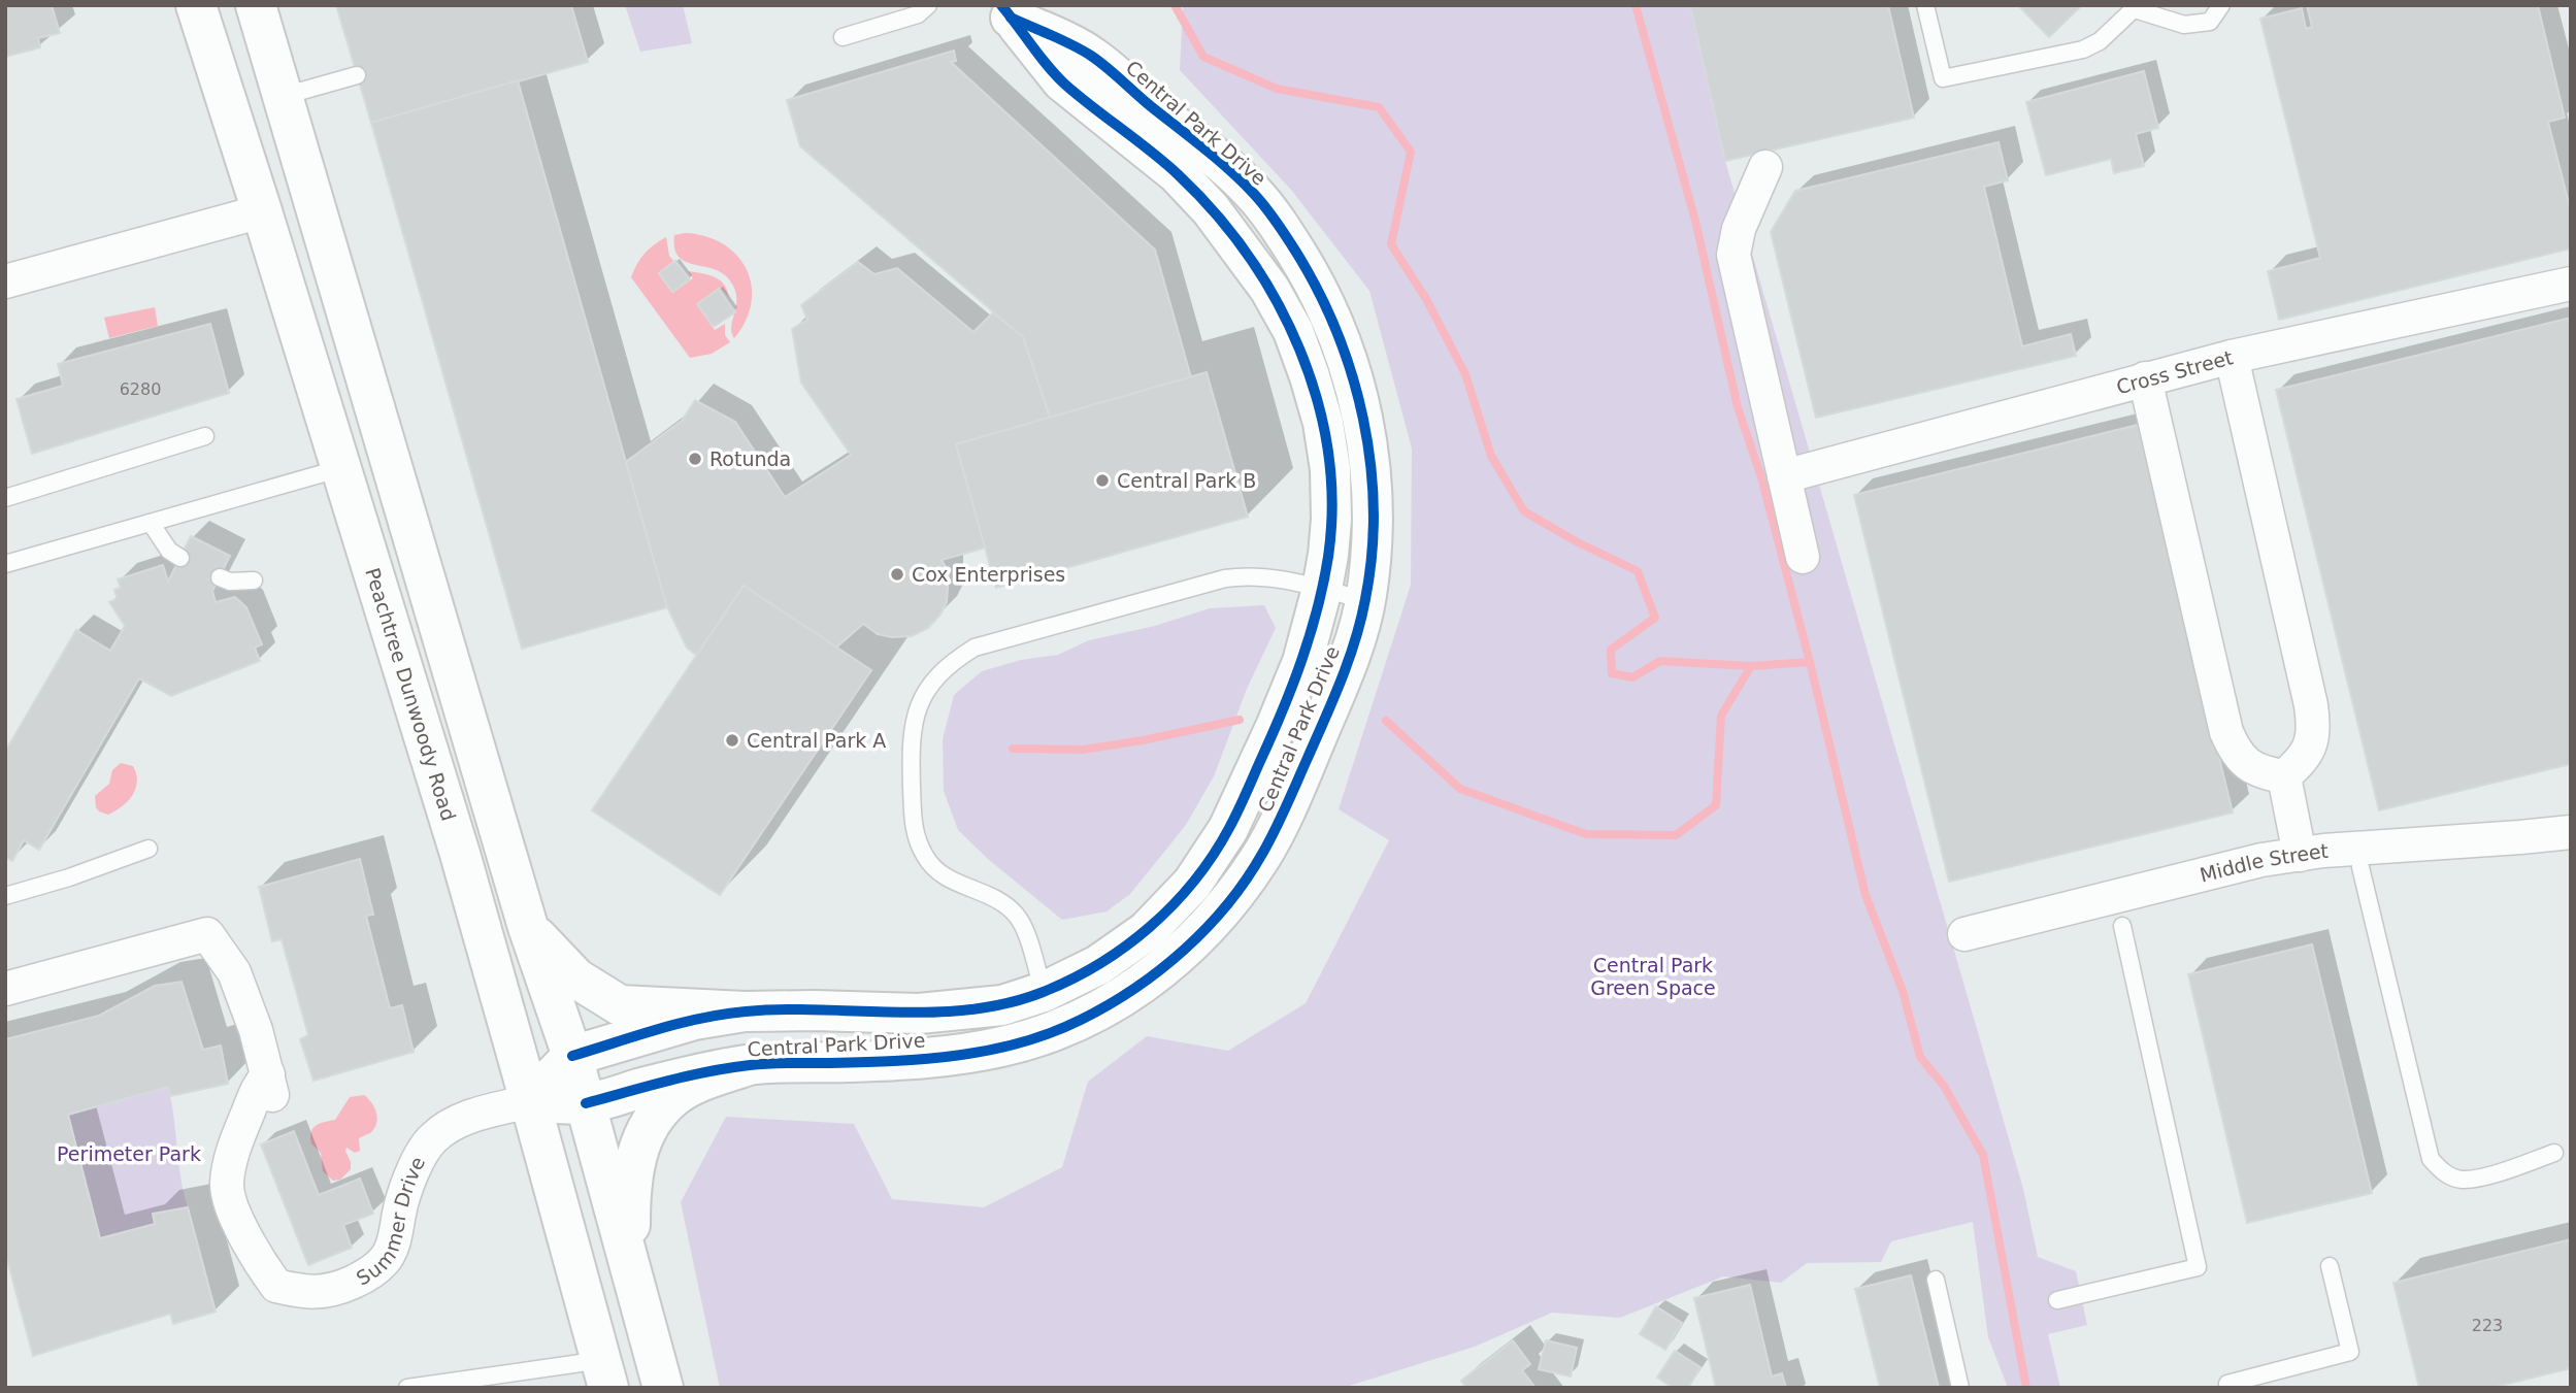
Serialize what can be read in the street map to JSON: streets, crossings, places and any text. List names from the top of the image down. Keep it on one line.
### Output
{"streets":{"street":["Central Park Drive","Cross Street","Peachtree Dunwoody Road","Middle Street","Summer Drive"]},"crossings":[["Central Park Drive","Peachtree Dunwoody Road"],["Central Park Drive","Summer Drive"],["Peachtree Dunwoody Road","Summer Drive"]],"parks":["Central Park Green Space","Perimeter Park"],"places":["Rotunda","Central Park B","Cox Enterprises","Central Park A"],"house_numbers":["6280","223"]}
